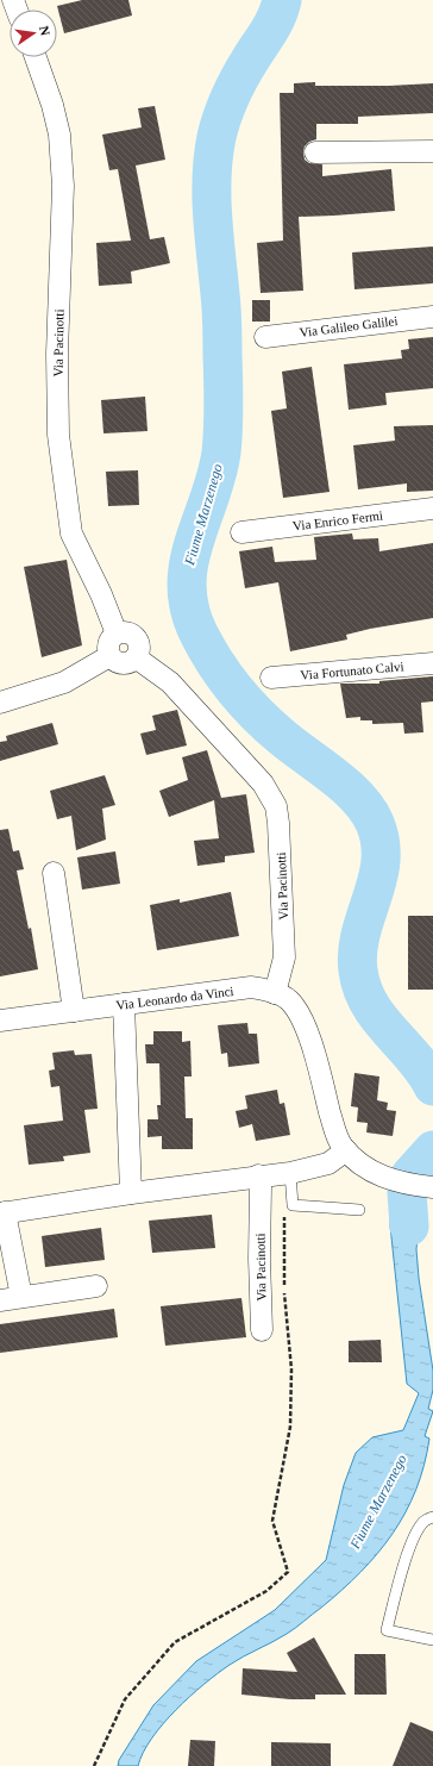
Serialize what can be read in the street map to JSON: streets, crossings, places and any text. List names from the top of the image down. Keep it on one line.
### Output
{"streets":{"street":["Via Galileo Galilei","Via Pacinotti","Via Enrico Fermi","Via Fortunato Calvi","Via Leonardo da Vinci"]},"crossings":[["Via Pacinotti","Via Leonardo da Vinci"]],"water":["Fiume Marzenego"],"north":"right"}
